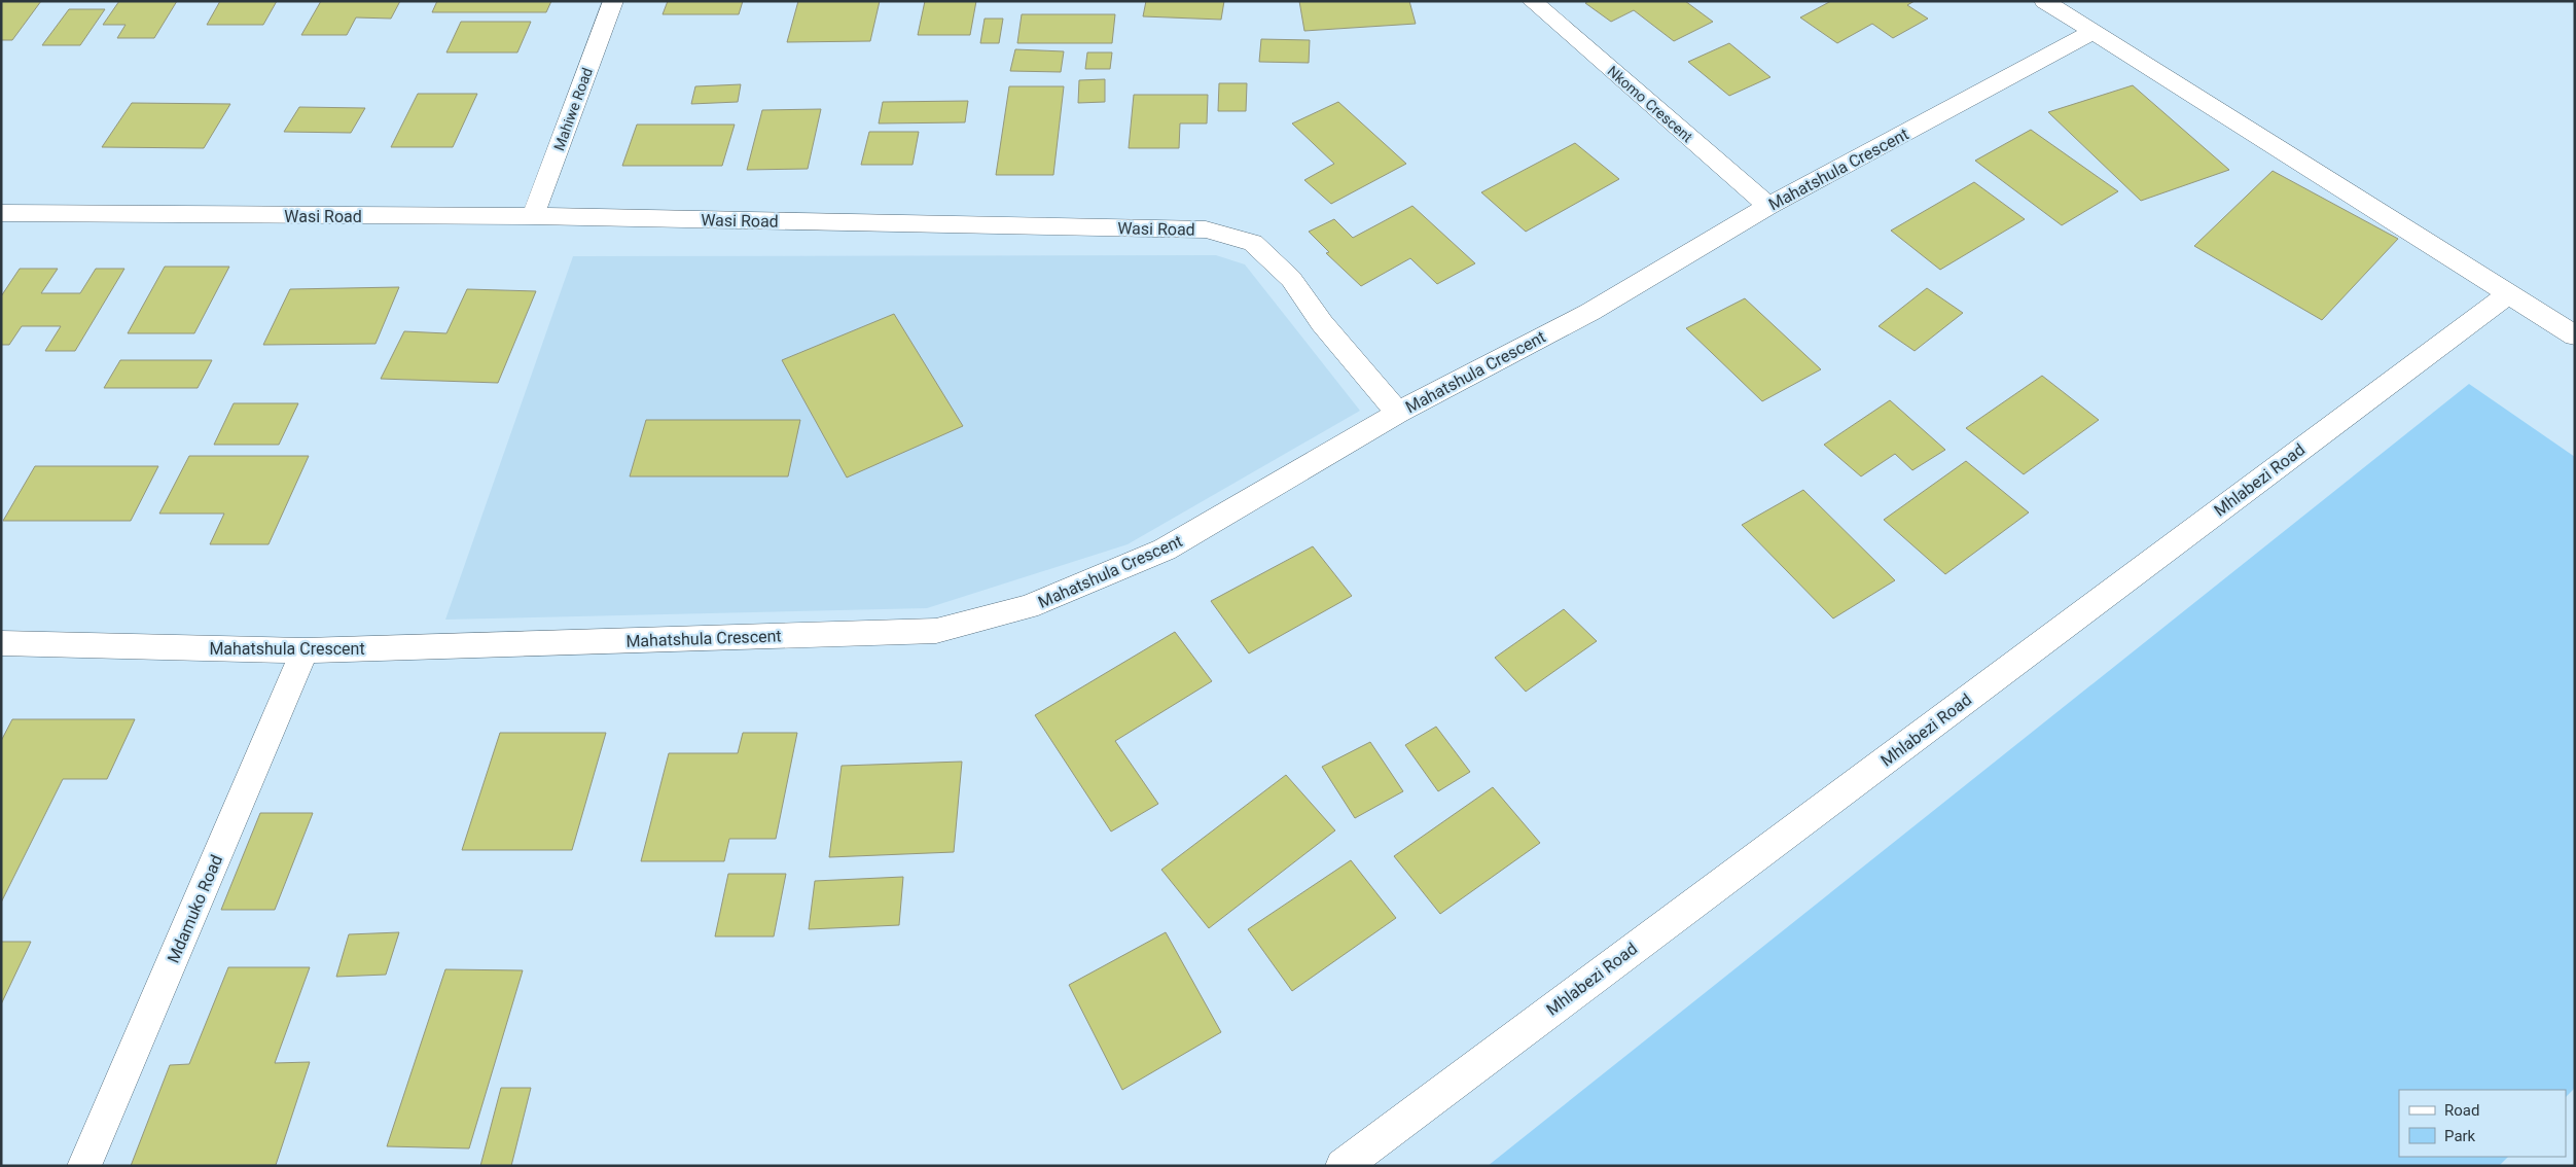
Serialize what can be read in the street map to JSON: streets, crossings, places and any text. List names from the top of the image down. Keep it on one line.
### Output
{"streets":{"street":["Nkomo Crescent","Mahiwe Road","Mahatshula Crescent","Wasi Road","Mhlabezi Road","Mdamuko Road"]},"crossings":[["Nkomo Crescent","Mahatshula Crescent"],["Mahiwe Road","Wasi Road"],["Mahatshula Crescent","Wasi Road"],["Mahatshula Crescent","Mdamuko Road"]],"legend":["Road","Park"]}
